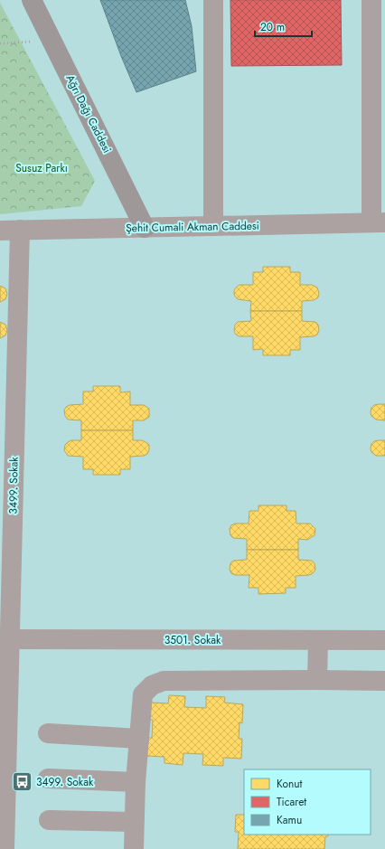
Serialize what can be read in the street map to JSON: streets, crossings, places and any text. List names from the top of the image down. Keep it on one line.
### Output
{"streets":{"main road":["Ağrı Dağı Caddesi"],"street":["Şehit Cumali Akman Caddesi","3499. Sokak","3501. Sokak"]},"crossings":[["Ağrı Dağı Caddesi","Şehit Cumali Akman Caddesi"],["Şehit Cumali Akman Caddesi","3499. Sokak"],["3499. Sokak","3501. Sokak"]],"parks":["Susuz Parkı"],"places":{"bus stop":["3499. Sokak"]},"legend":["Konut","Ticaret","Kamu"],"scale_bar":"20 m"}
